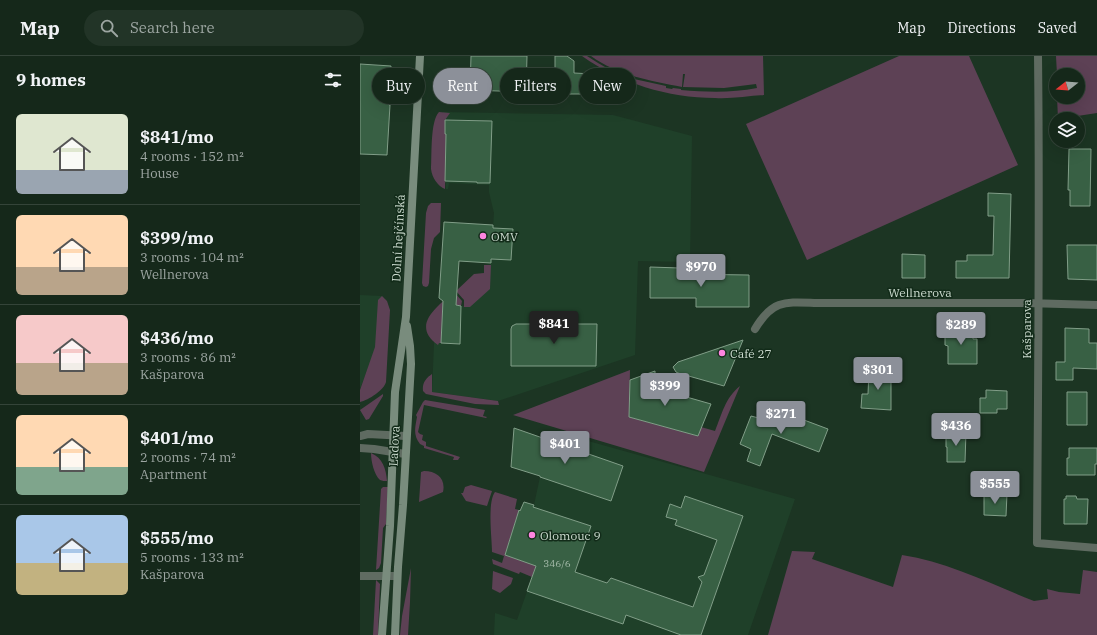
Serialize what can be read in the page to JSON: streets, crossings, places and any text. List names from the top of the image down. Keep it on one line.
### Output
{"streets":{"main road":["Dolní hejčínská","Ladova"],"street":["Wellnerova","Kašparova"]},"crossings":[["Dolní hejčínská","Ladova"],["Wellnerova","Kašparova"]],"places":["OMV","Café 27","Olomouc 9"],"house_numbers":["346/6"],"north":"left","page":{"header":"Map","search":"Search here","nav":["Map","Directions","Saved"],"heading":"9 homes","chip":["Buy","Rent","Filters","New"],"list":[{"name":"$841/mo","note":"4 rooms · 152 m² · House"},{"name":"$399/mo","note":"3 rooms · 104 m² · Wellnerova"},{"name":"$436/mo","note":"3 rooms · 86 m² · Kašparova"},{"name":"$401/mo","note":"2 rooms · 74 m² · Apartment"},{"name":"$555/mo","note":"5 rooms · 133 m² · Kašparova"}],"price":["$970","$841","$289","$301","$399","$271","$436","$401","$555"]}}
